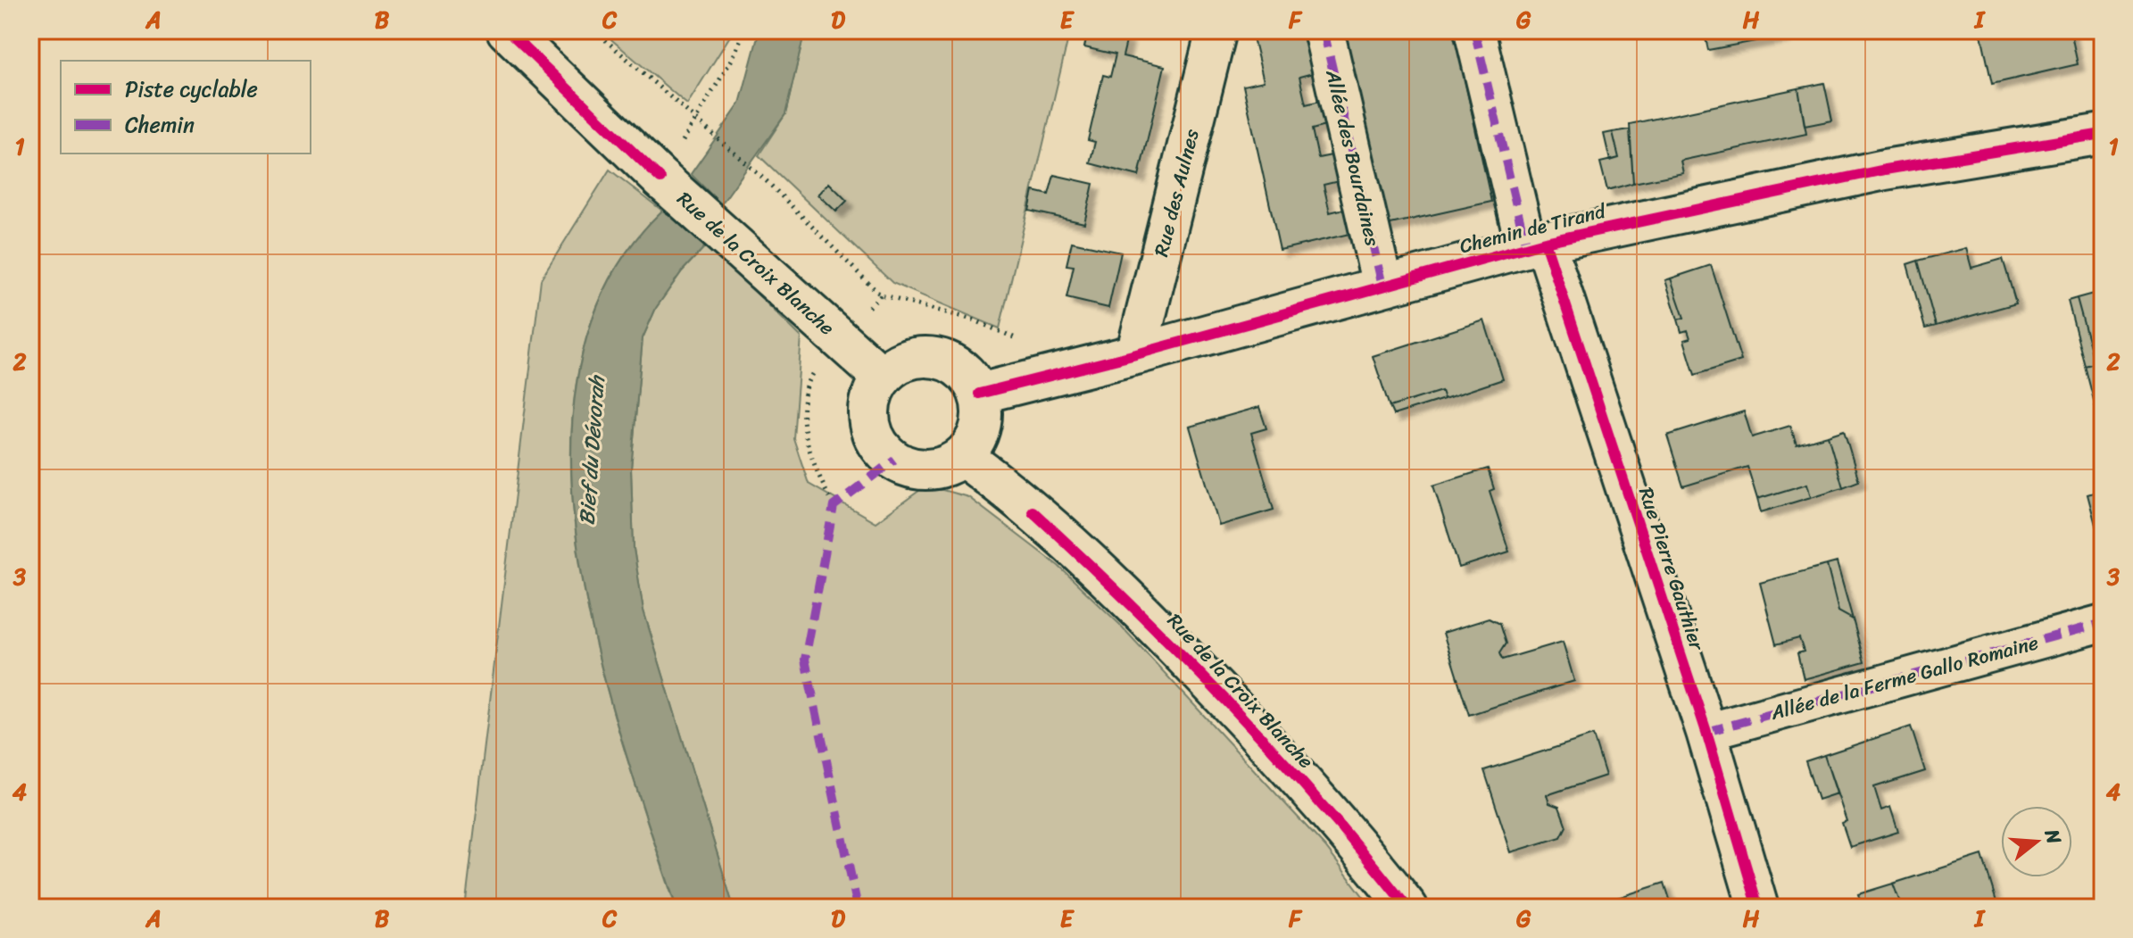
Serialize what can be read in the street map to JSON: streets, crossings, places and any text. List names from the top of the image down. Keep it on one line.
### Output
{"streets":{"street":["Allée des Bourdaines","Rue des Aulnes","Chemin de Tirand","Rue de la Croix Blanche","Rue Pierre Gauthier","Allée de la Ferme Gallo Romaine"]},"crossings":[["Allée des Bourdaines","Chemin de Tirand"],["Rue des Aulnes","Chemin de Tirand"],["Chemin de Tirand","Rue de la Croix Blanche"],["Chemin de Tirand","Rue Pierre Gauthier"],["Rue Pierre Gauthier","Allée de la Ferme Gallo Romaine"]],"water":["Bief du Dévorah"],"legend":["Piste cyclable","Chemin"],"north":"right","grid":{"columns":["A","B","C","D","E","F","G","H","I"],"rows":["1","2","3","4"]}}
